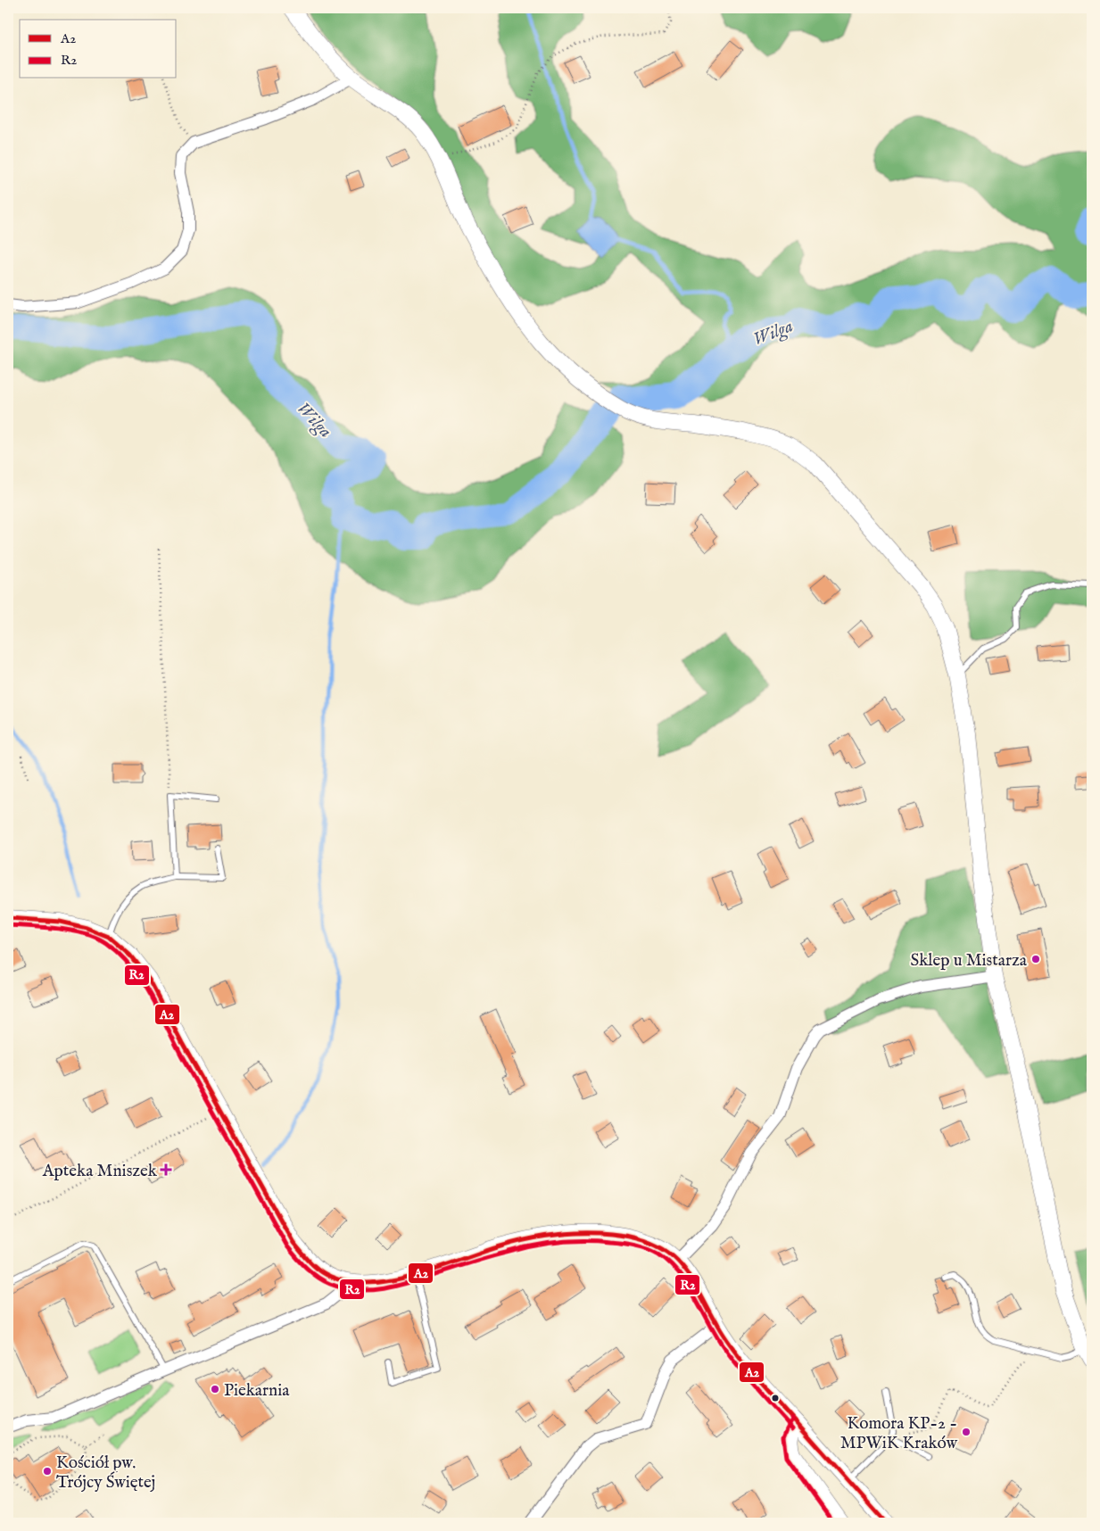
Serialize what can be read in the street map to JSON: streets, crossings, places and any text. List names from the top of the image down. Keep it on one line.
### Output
{"water":["Wilga"],"places":{"other":["Sklep u Mistarza","Piekarnia","Komora KP-2 - MPWiK Kraków","Kościół pw. Trójcy Świętej"],"health":["Apteka Mniszek"]},"lines":["transit line A2","transit line R2"],"legend":["A2","R2"]}
